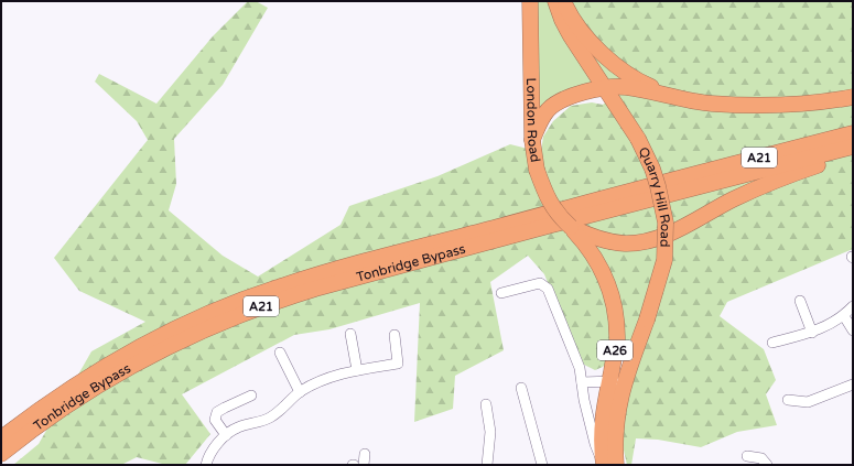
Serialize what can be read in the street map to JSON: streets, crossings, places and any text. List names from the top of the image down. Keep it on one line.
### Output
{"streets":{"highway":["London Road","A21","Quarry Hill Road","Tonbridge Bypass","A26"]},"crossings":[["London Road","Quarry Hill Road"]]}
